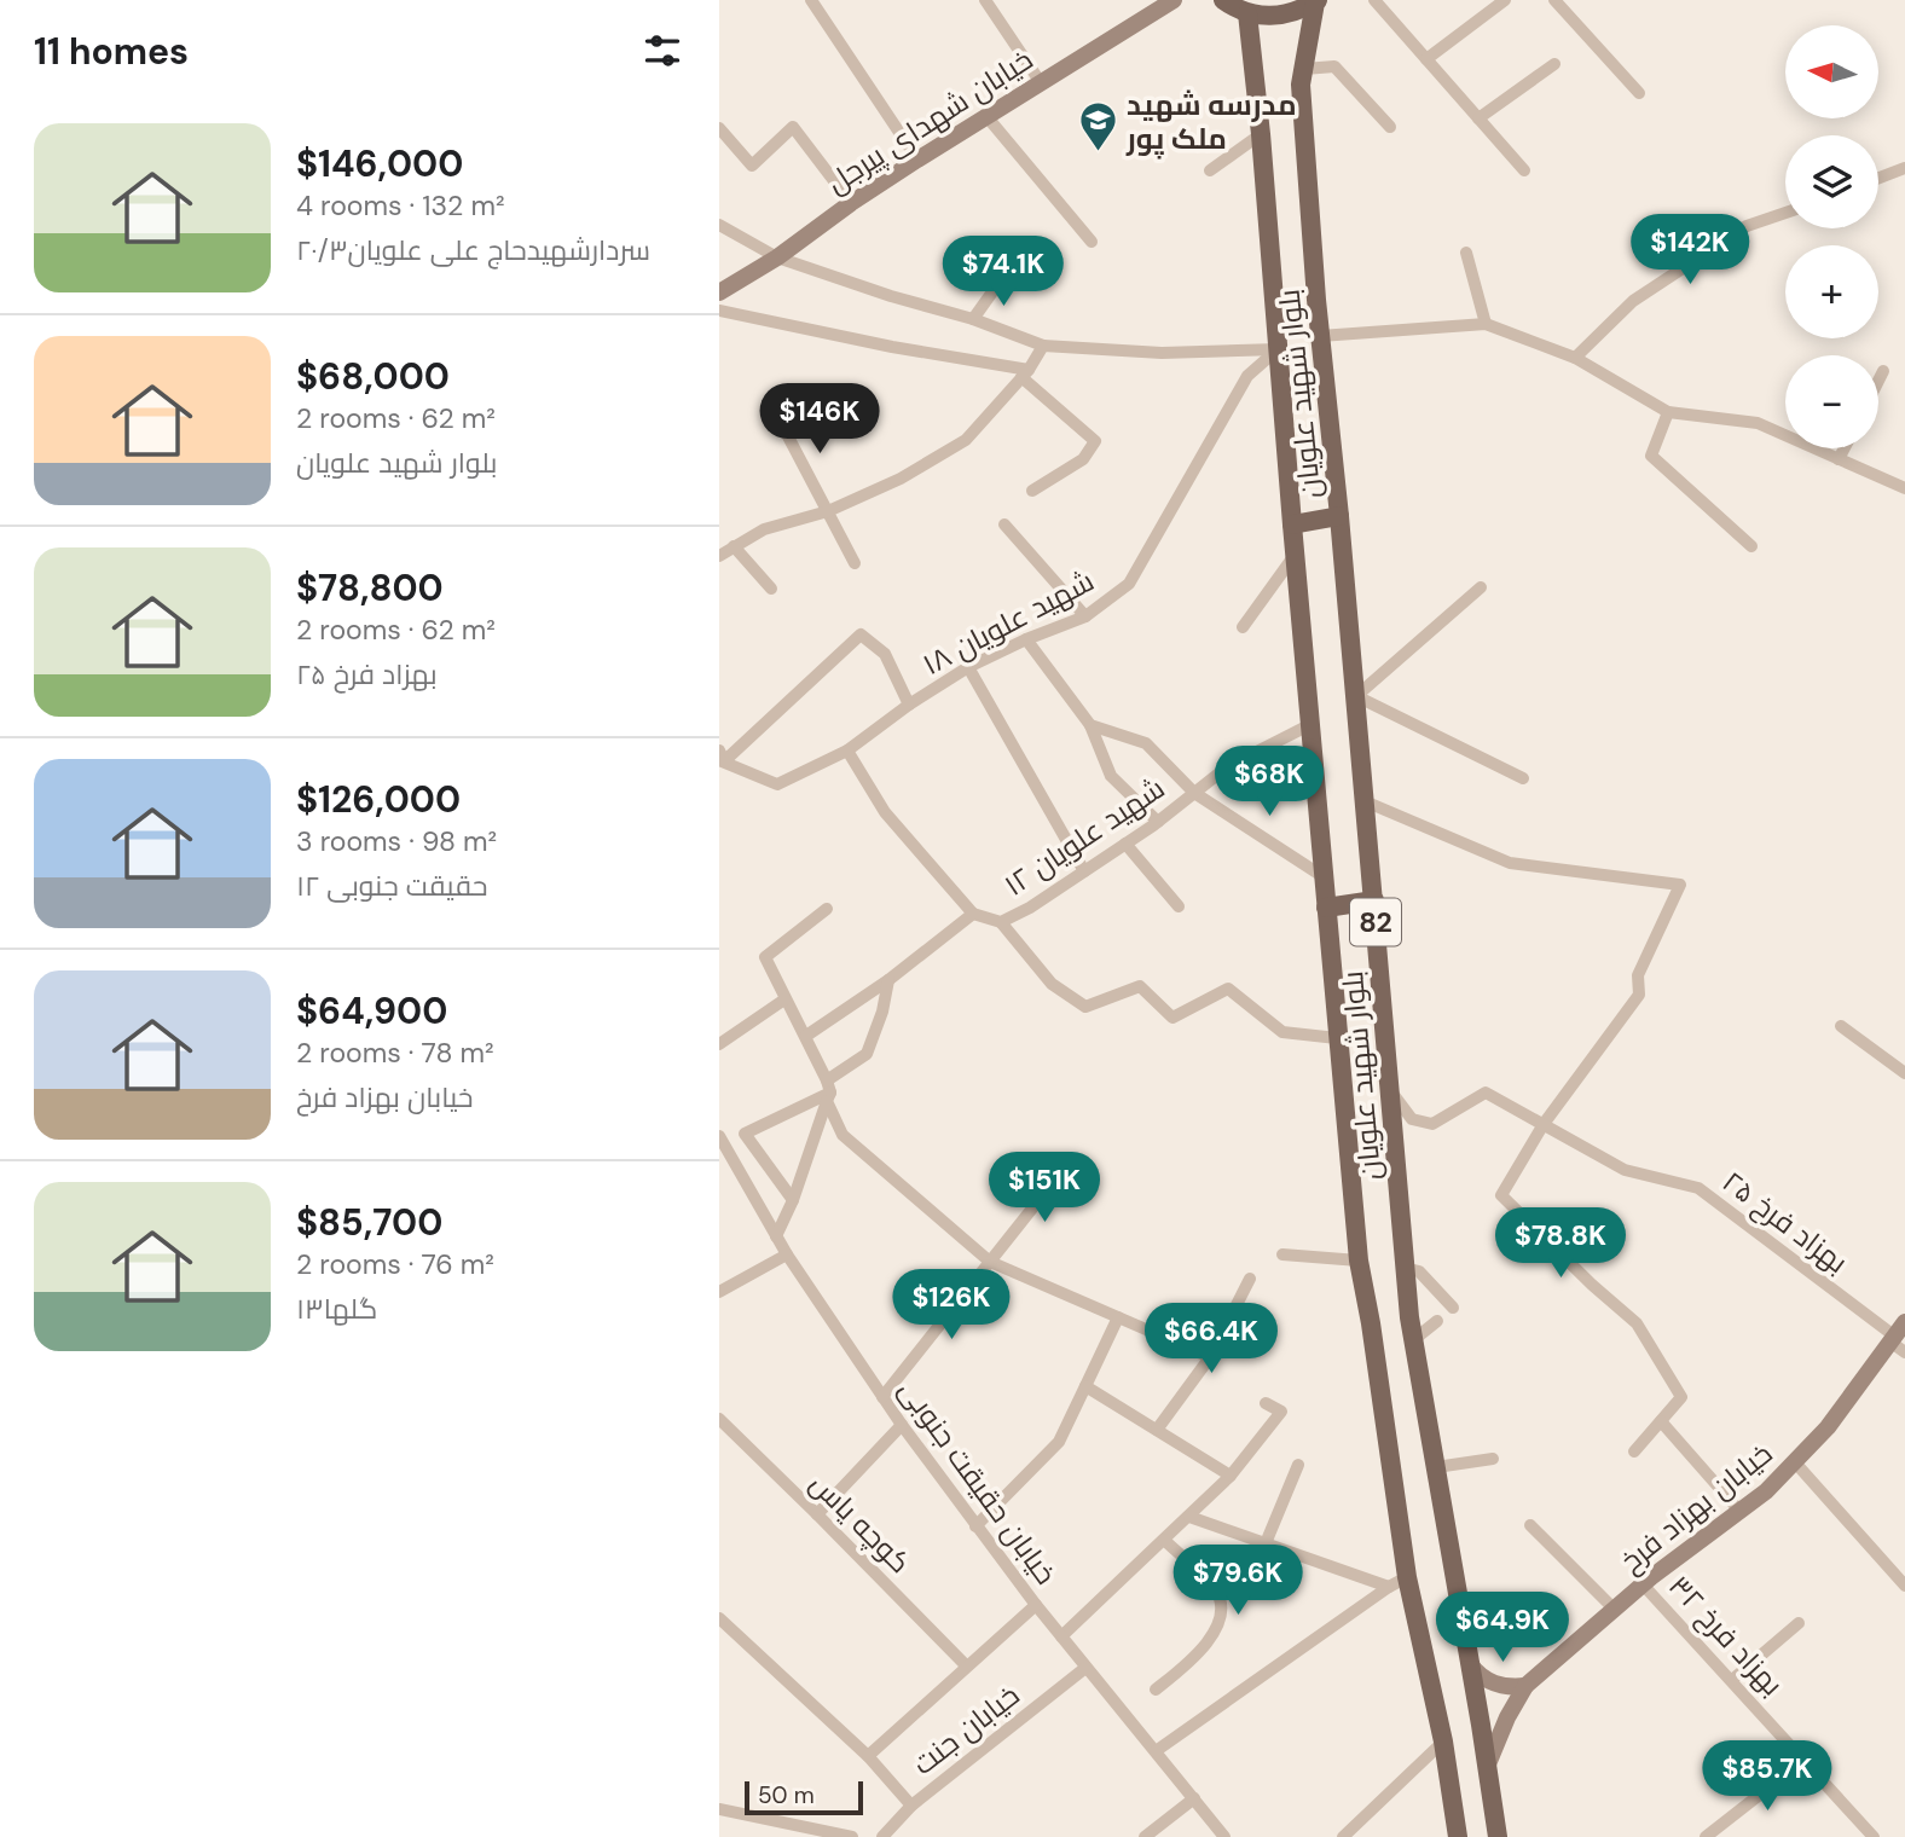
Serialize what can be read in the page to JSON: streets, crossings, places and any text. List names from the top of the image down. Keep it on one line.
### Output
{"streets":{"main road":["بلوار شهید علویان","82"],"street":["خیابان شهدای پیرجل","شهید علویان ۱۸","شهید علویان ۱۲","بهزاد فرخ ۲۵","خیابان حقیقت جنوبی","خیابان بهزاد فرخ","کوچه یاس","بهزاد فرخ ۳۲","خیابان جنت"]},"crossings":[["بلوار شهید علویان","شهید علویان ۱۸"],["بلوار شهید علویان","شهید علویان ۱۲"],["بلوار شهید علویان","82"],["بلوار شهید علویان","بهزاد فرخ ۲۵"],["بلوار شهید علویان","خیابان بهزاد فرخ"],["بهزاد فرخ ۲۵","خیابان بهزاد فرخ"],["خیابان حقیقت جنوبی","خیابان جنت"],["خیابان بهزاد فرخ","بهزاد فرخ ۳۲"]],"places":{"school or university":["مدرسه شهید ملک پور"]},"scale_bar":"50 m","north":"left","page":{"heading":"11 homes","map_buttons":["+","−"],"list":[{"name":"$146,000","note":"4 rooms · 132 m² · سردارشهیدحاج علی علویان۲۰/۳"},{"name":"$68,000","note":"2 rooms · 62 m² · بلوار شهید علویان"},{"name":"$78,800","note":"2 rooms · 62 m² · بهزاد فرخ ۲۵"},{"name":"$126,000","note":"3 rooms · 98 m² · حقیقت جنوبی ۱۲"},{"name":"$64,900","note":"2 rooms · 78 m² · خیابان بهزاد فرخ"},{"name":"$85,700","note":"2 rooms · 76 m² · گلها۱۳"}],"price":["$142K","$74.1K","$146K","$68K","$151K","$78.8K","$126K","$66.4K","$79.6K","$64.9K","$85.7K"],"scale":"50 m"}}
